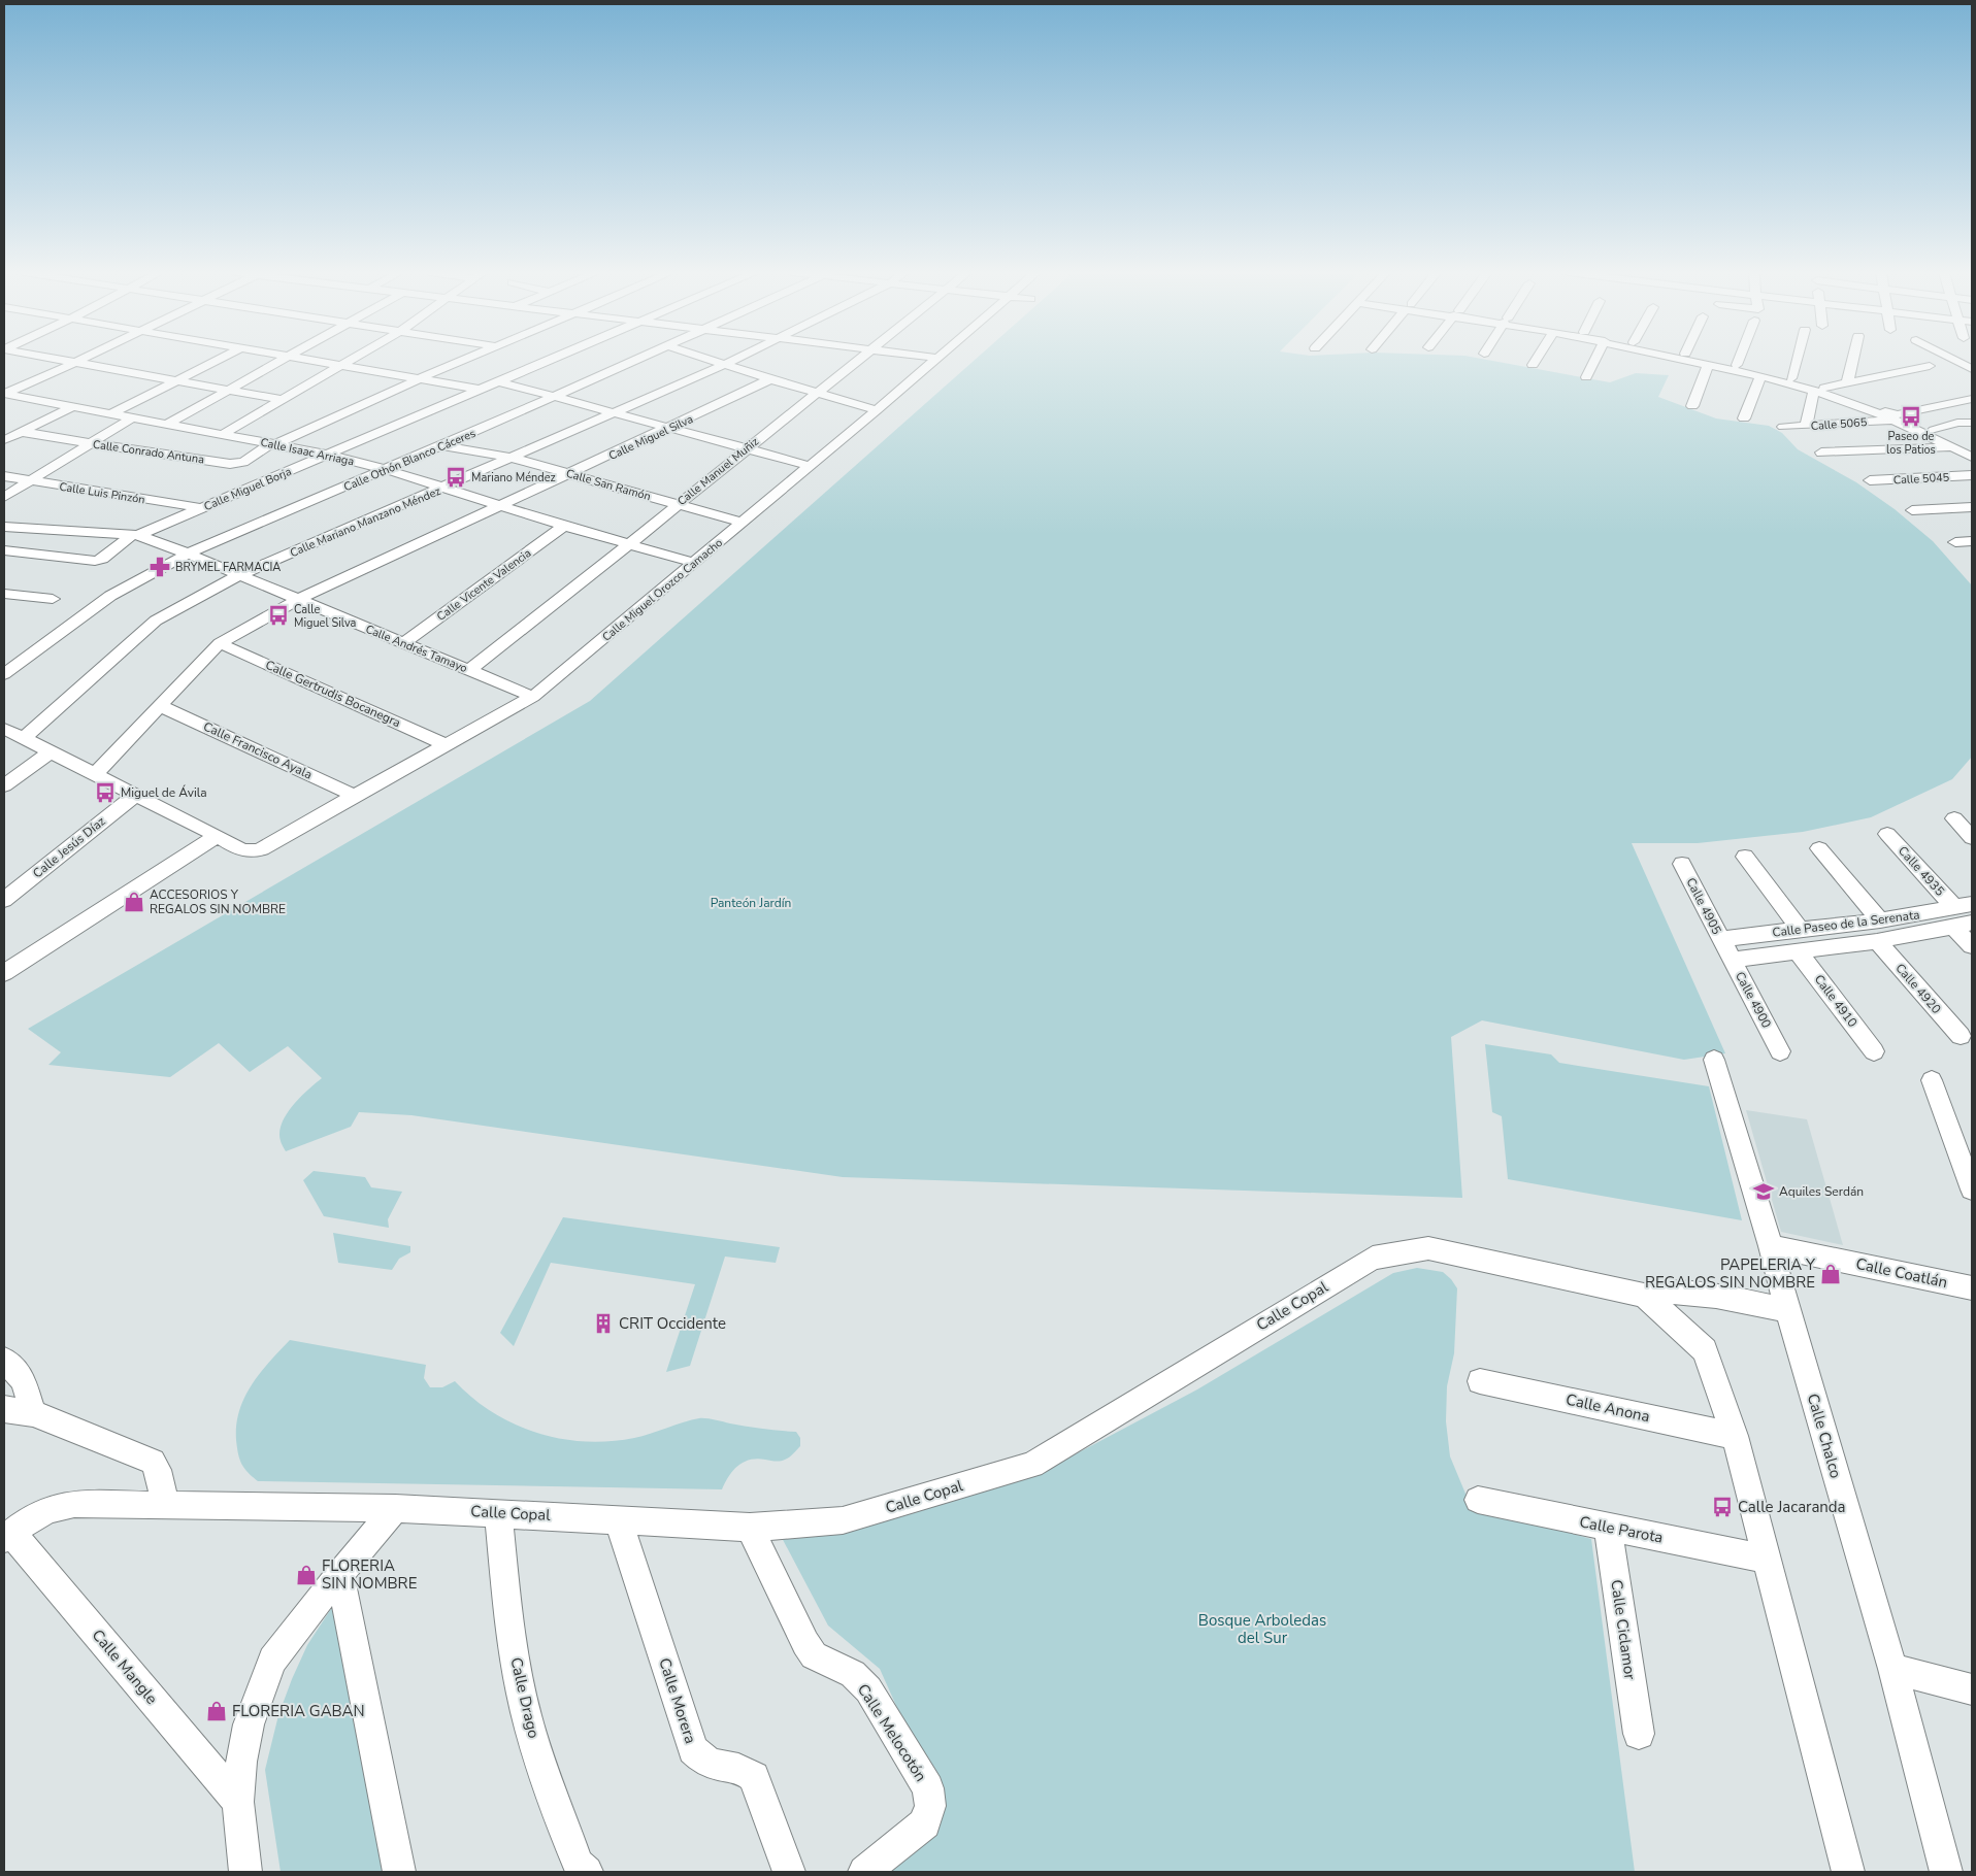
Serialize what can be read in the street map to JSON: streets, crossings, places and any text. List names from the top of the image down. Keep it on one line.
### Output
{"streets":{"street":["Calle 5065","Calle Miguel Silva","Calle Conrado Antuna","Calle Isaac Arriaga","Calle Othón Blanco Cáceres","Calle Manuel Muñiz","Calle 5045","Calle San Ramón","Calle Miguel Borja","Calle Luis Pinzón","Calle Mariano Manzano Méndez","Calle Vicente Valencia","Calle Miguel Orozco Camacho","Calle Andrés Tamayo","Calle Gertrudis Bocanegra","Calle Francisco Ayala","Calle Jesús Díaz","Calle 4935","Calle 4905","Calle Paseo de la Serenata","Calle 4920","Calle 4900","Calle 4910","Calle Coatlán","Calle Copal","Calle Anona","Calle Chalco","Calle Parota","Calle Ciclamor","Calle Mangle","Calle Drago","Calle Morera","Calle Melocotón"]},"crossings":[["Calle Miguel Silva","Calle Isaac Arriaga"],["Calle Miguel Silva","Calle San Ramón"],["Calle Miguel Silva","Calle Andrés Tamayo"],["Calle Miguel Silva","Calle Gertrudis Bocanegra"],["Calle Miguel Silva","Calle Francisco Ayala"],["Calle Conrado Antuna","Calle Isaac Arriaga"],["Calle Isaac Arriaga","Calle Othón Blanco Cáceres"],["Calle Isaac Arriaga","Calle Manuel Muñiz"],["Calle Isaac Arriaga","Calle Miguel Borja"],["Calle Isaac Arriaga","Calle Mariano Manzano Méndez"],["Calle Isaac Arriaga","Calle Vicente Valencia"],["Calle Isaac Arriaga","Calle Miguel Orozco Camacho"],["Calle Othón Blanco Cáceres","Calle San Ramón"],["Calle Othón Blanco Cáceres","Calle Andrés Tamayo"],["Calle Manuel Muñiz","Calle San Ramón"],["Calle Manuel Muñiz","Calle Andrés Tamayo"],["Calle San Ramón","Calle Mariano Manzano Méndez"],["Calle San Ramón","Calle Miguel Orozco Camacho"],["Calle Miguel Borja","Calle Luis Pinzón"],["Calle Miguel Borja","Calle Andrés Tamayo"],["Calle Mariano Manzano Méndez","Calle Andrés Tamayo"],["Calle Vicente Valencia","Calle Andrés Tamayo"],["Calle Miguel Orozco Camacho","Calle Andrés Tamayo"],["Calle Miguel Orozco Camacho","Calle Gertrudis Bocanegra"],["Calle Miguel Orozco Camacho","Calle Francisco Ayala"],["Calle 4935","Calle Paseo de la Serenata"],["Calle 4905","Calle Paseo de la Serenata"],["Calle 4905","Calle 4900"],["Calle Paseo de la Serenata","Calle 4920"],["Calle Paseo de la Serenata","Calle 4900"],["Calle Paseo de la Serenata","Calle 4910"],["Calle Coatlán","Calle Chalco"],["Calle Copal","Calle Chalco"],["Calle Copal","Calle Mangle"],["Calle Copal","Calle Drago"],["Calle Copal","Calle Morera"],["Calle Copal","Calle Melocotón"],["Calle Parota","Calle Ciclamor"]],"parks":["Panteón Jardín","Bosque Arboledas del Sur"],"places":{"bus stop":["Paseo de los Patios","Mariano Méndez","Calle Miguel Silva","Miguel de Ávila","Calle Jacaranda"],"pharmacy":["BRYMEL FARMACIA"],"shop":["ACCESORIOS Y REGALOS SIN NOMBRE","PAPELERIA Y REGALOS SIN NOMBRE","FLORERIA SIN NOMBRE","FLORERIA GABAN"],"school or university":["Aquiles Serdán"],"building":["CRIT Occidente"]}}
